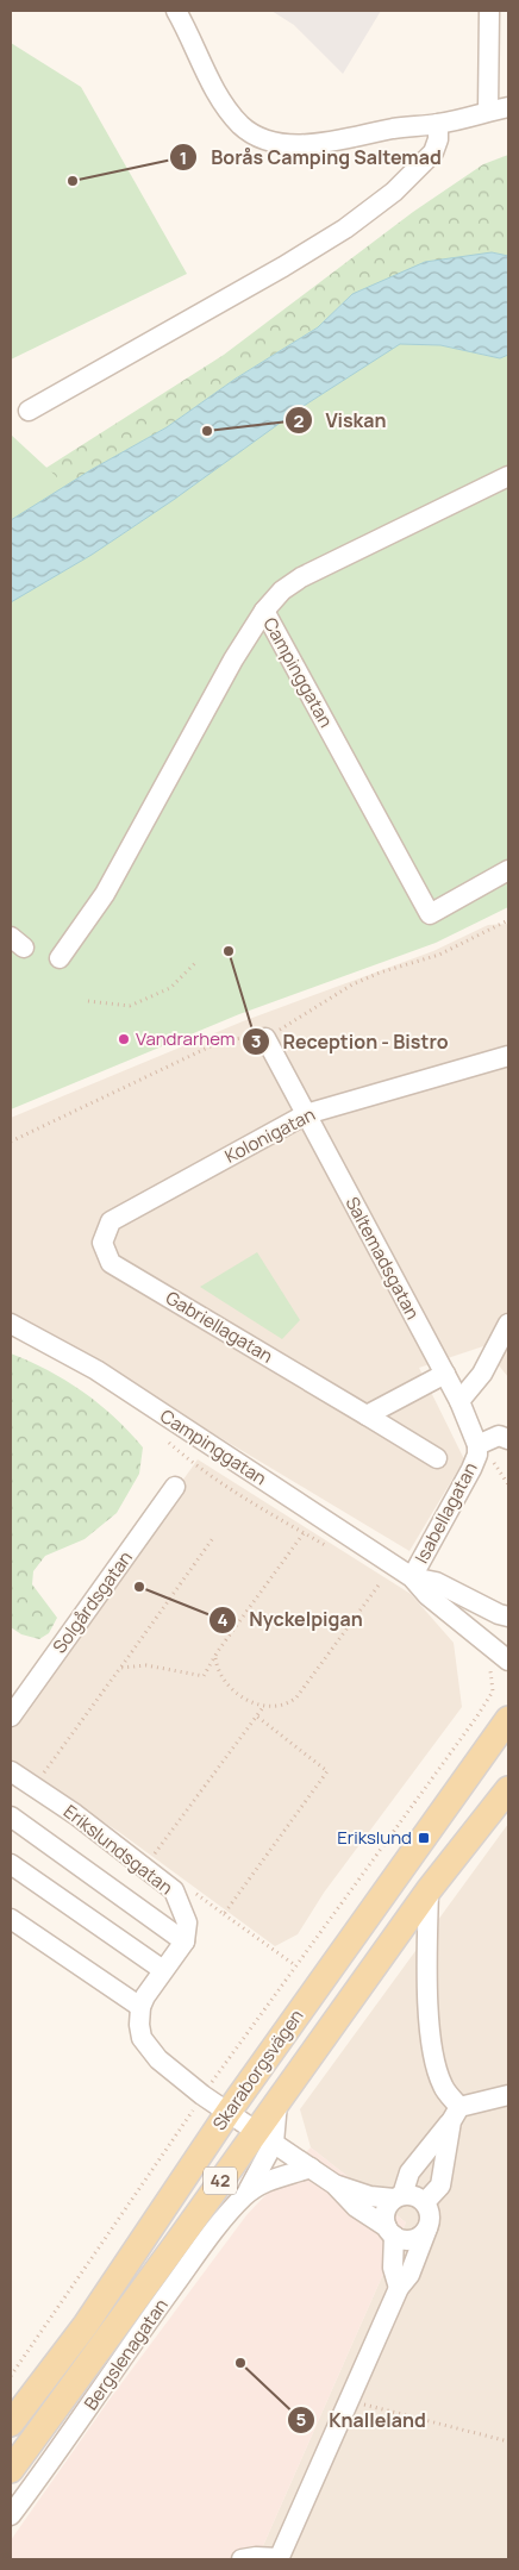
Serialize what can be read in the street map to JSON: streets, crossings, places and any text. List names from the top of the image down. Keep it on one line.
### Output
{"streets":{"main road":["Skaraborgsvägen","42"],"street":["Campinggatan","Kolonigatan","Saltemadsgatan","Gabriellagatan","Isabellagatan","Solgårdsgatan","Erikslundsgatan","Bergslenagatan"]},"crossings":[["Campinggatan","Isabellagatan"],["Kolonigatan","Saltemadsgatan"],["Kolonigatan","Gabriellagatan"],["Saltemadsgatan","Isabellagatan"],["Skaraborgsvägen","Bergslenagatan"]],"places":{"other":["Borås Camping Saltemad","Viskan","Reception - Bistro","Vandrarhem","Nyckelpigan","Knalleland"],"transit":["Erikslund"]}}
